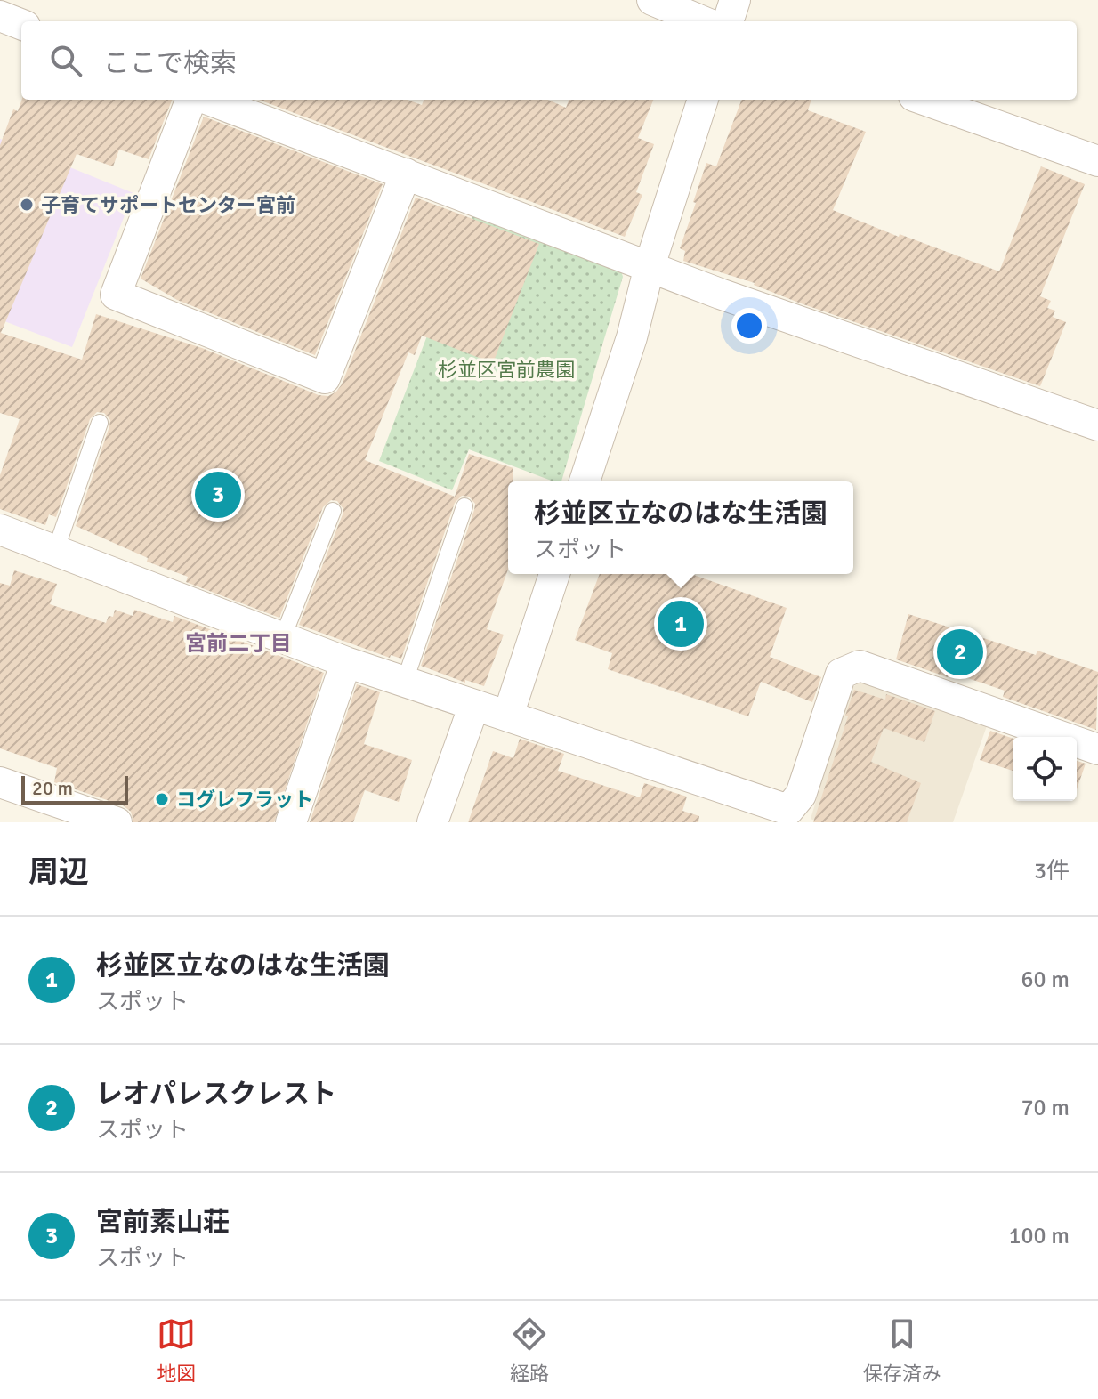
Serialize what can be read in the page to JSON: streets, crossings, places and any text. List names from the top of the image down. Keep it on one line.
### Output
{"districts":["宮前二丁目"],"parks":["杉並区宮前農園"],"places":["子育てサポートセンター宮前","コグレフラット"],"scale_bar":"20 m","page":{"search":"ここで検索","pins":["3","1","2"],"popup":["杉並区立なのはな生活園","スポット"],"scale":"20 m","heading":["周辺","3件"],"list":[{"mark":"1","name":"杉並区立なのはな生活園","note":"スポット","value":"60 m"},{"mark":"2","name":"レオパレスクレスト","note":"スポット","value":"70 m"},{"mark":"3","name":"宮前素山荘","note":"スポット","value":"100 m"}],"nav":["地図","経路","保存済み"]}}
